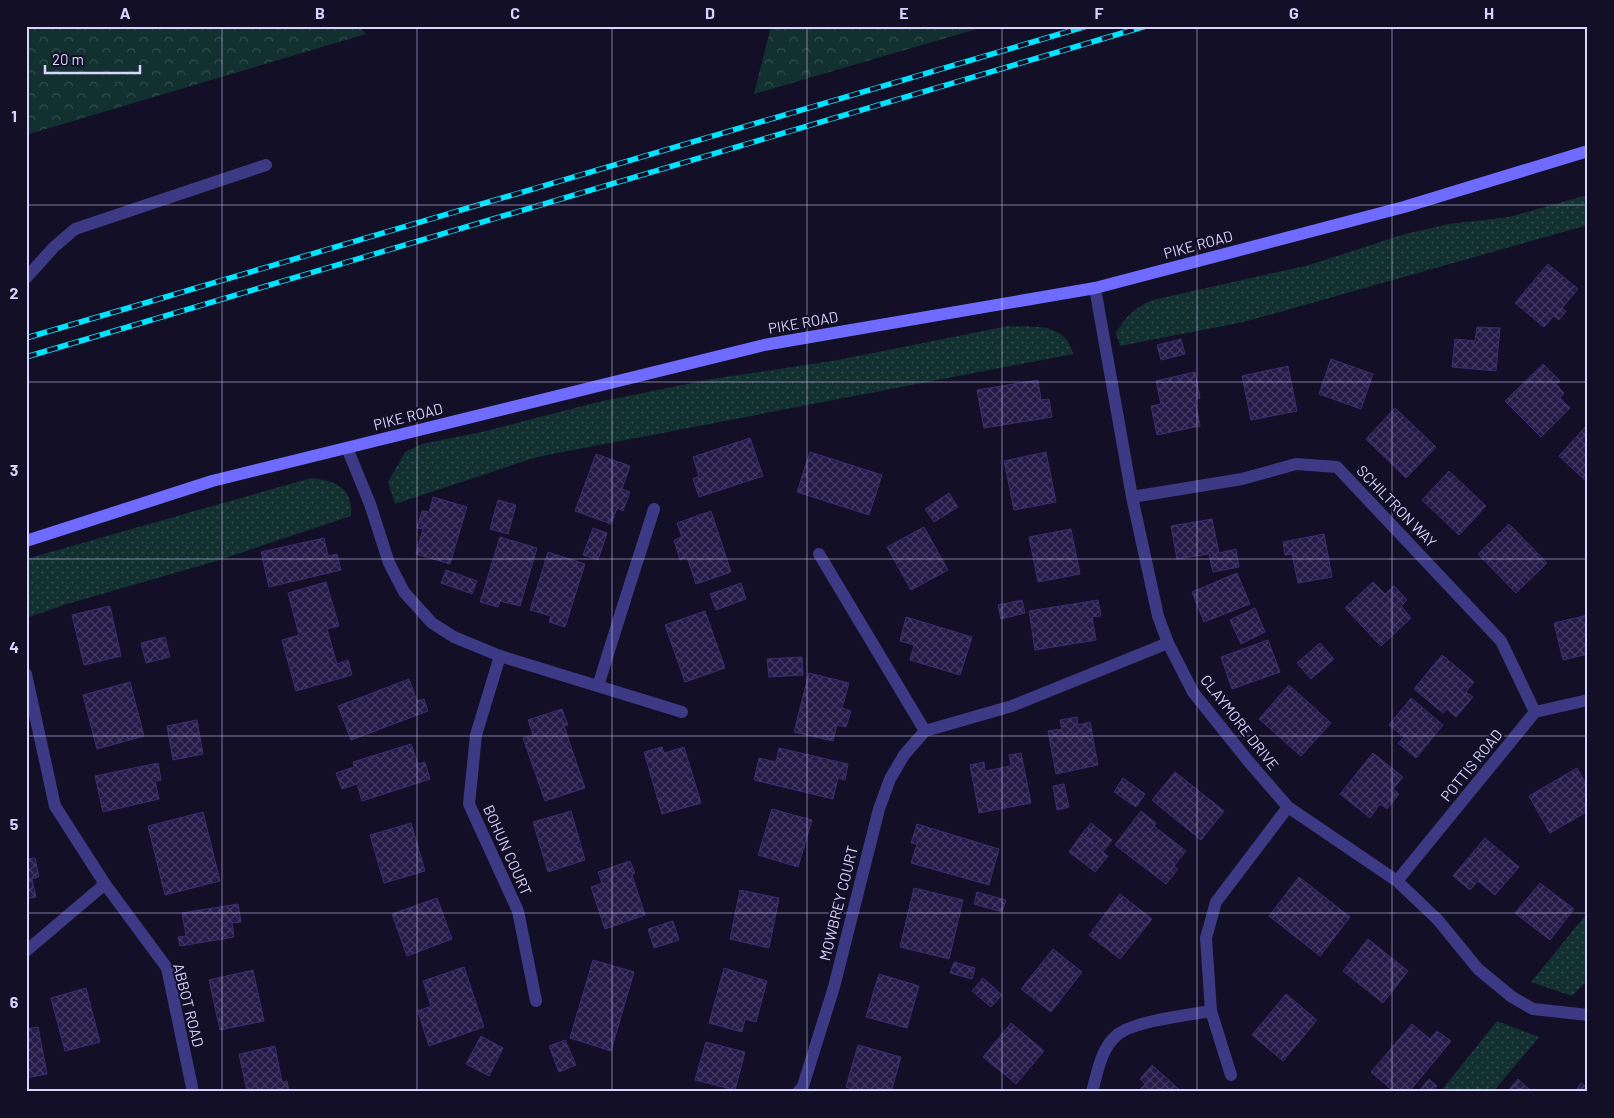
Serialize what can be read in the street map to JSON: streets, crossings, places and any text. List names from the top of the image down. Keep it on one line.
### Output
{"streets":{"street":["PIKE ROAD","SCHILTRON WAY","CLAYMORE DRIVE","POTTIS ROAD","BOHUN COURT","MOWBREY COURT","ABBOT ROAD"]},"crossings":[["PIKE ROAD","CLAYMORE DRIVE"],["SCHILTRON WAY","CLAYMORE DRIVE"],["SCHILTRON WAY","POTTIS ROAD"],["CLAYMORE DRIVE","POTTIS ROAD"]],"scale_bar":"20 m","grid":{"columns":["A","B","C","D","E","F","G","H"],"rows":["1","2","3","4","5","6"]}}
